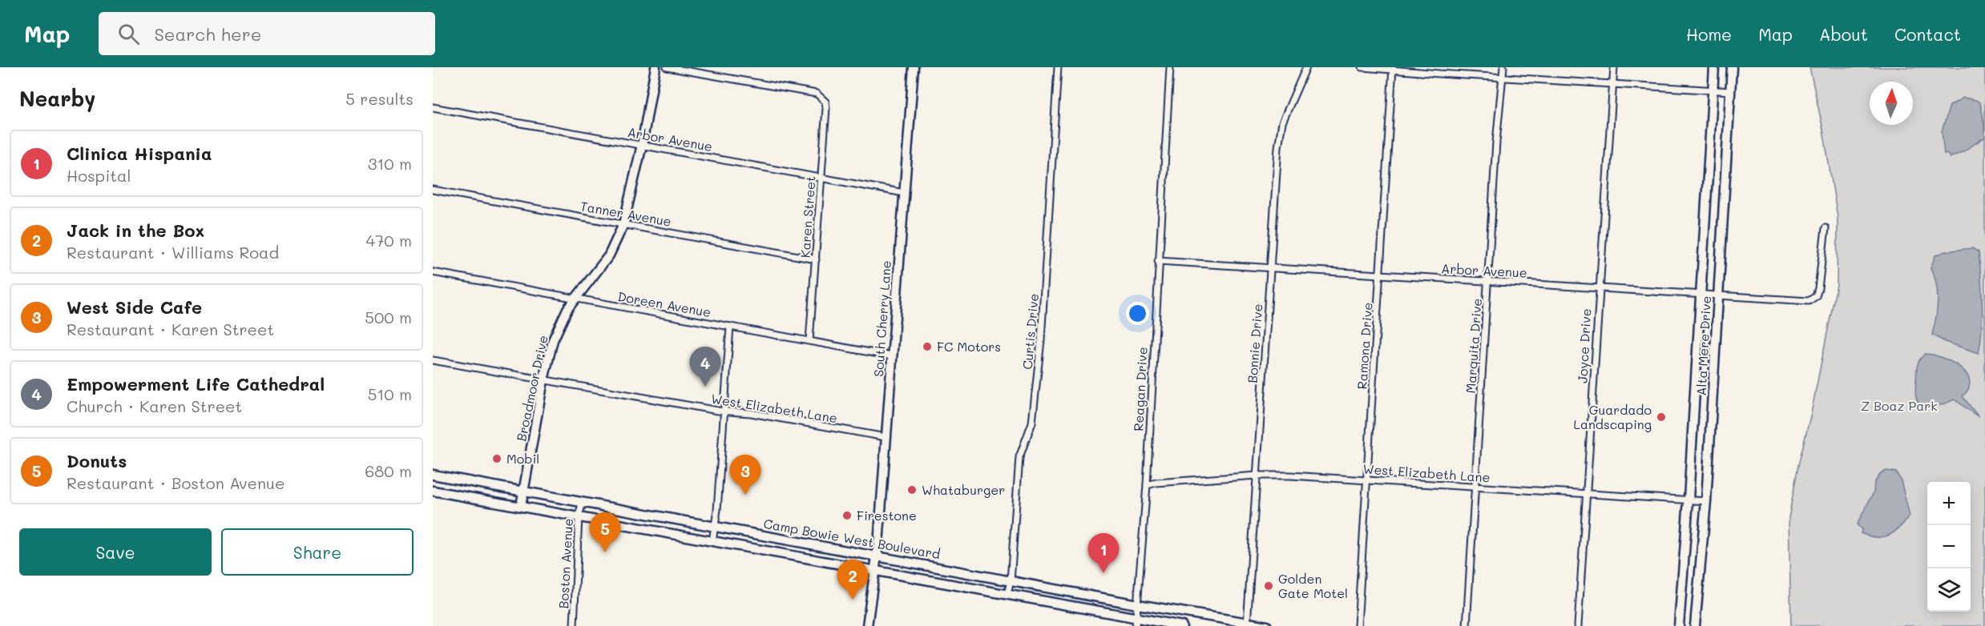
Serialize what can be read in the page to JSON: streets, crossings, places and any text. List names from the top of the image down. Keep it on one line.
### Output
{"streets":{"main road":["South Cherry Lane","Alta Mere Drive","Broadmoor Drive","Camp Bowie West Boulevard"],"street":["Arbor Avenue","Tanner Avenue","Karen Street","Doreen Avenue","Curtis Drive","Bonnie Drive","Ramona Drive","Marquita Drive","Joyce Drive","Reagan Drive","West Elizabeth Lane","Boston Avenue"]},"crossings":[["Arbor Avenue","Karen Street"],["Arbor Avenue","South Cherry Lane"],["Arbor Avenue","Bonnie Drive"],["Arbor Avenue","Ramona Drive"],["Arbor Avenue","Marquita Drive"],["Arbor Avenue","Joyce Drive"],["Arbor Avenue","Alta Mere Drive"],["Arbor Avenue","Broadmoor Drive"],["Arbor Avenue","Reagan Drive"],["Tanner Avenue","Karen Street"],["Tanner Avenue","Broadmoor Drive"],["Karen Street","Doreen Avenue"],["Doreen Avenue","South Cherry Lane"],["Doreen Avenue","Broadmoor Drive"],["South Cherry Lane","West Elizabeth Lane"],["South Cherry Lane","Camp Bowie West Boulevard"],["Curtis Drive","Camp Bowie West Boulevard"],["Bonnie Drive","West Elizabeth Lane"],["Bonnie Drive","Camp Bowie West Boulevard"],["Ramona Drive","West Elizabeth Lane"],["Marquita Drive","West Elizabeth Lane"],["Joyce Drive","West Elizabeth Lane"],["Alta Mere Drive","West Elizabeth Lane"],["Broadmoor Drive","West Elizabeth Lane"],["Broadmoor Drive","Camp Bowie West Boulevard"],["Reagan Drive","West Elizabeth Lane"],["Reagan Drive","Camp Bowie West Boulevard"],["Camp Bowie West Boulevard","Boston Avenue"]],"parks":["Z Boaz Park"],"places":["FC Motors","Guardado Landscaping","Mobil","Whataburger","Firestone","Golden Gate Motel"],"north":"top","page":{"header":"Map","search":"Search here","nav":["Home","Map","About","Contact"],"heading":["Nearby","5 results"],"list":[{"mark":"1","name":"Clinica Hispania","note":"Hospital","value":"310 m"},{"mark":"2","name":"Jack in the Box","note":"Restaurant · Williams Road","value":"470 m"},{"mark":"3","name":"West Side Cafe","note":"Restaurant · Karen Street","value":"500 m"},{"mark":"4","name":"Empowerment Life Cathedral","note":"Church · Karen Street","value":"510 m"},{"mark":"5","name":"Donuts","note":"Restaurant · Boston Avenue","value":"680 m"}],"pins":["4","3","5","1","2"],"map_buttons":["+","−"],"buttons":["Save","Share"]}}
